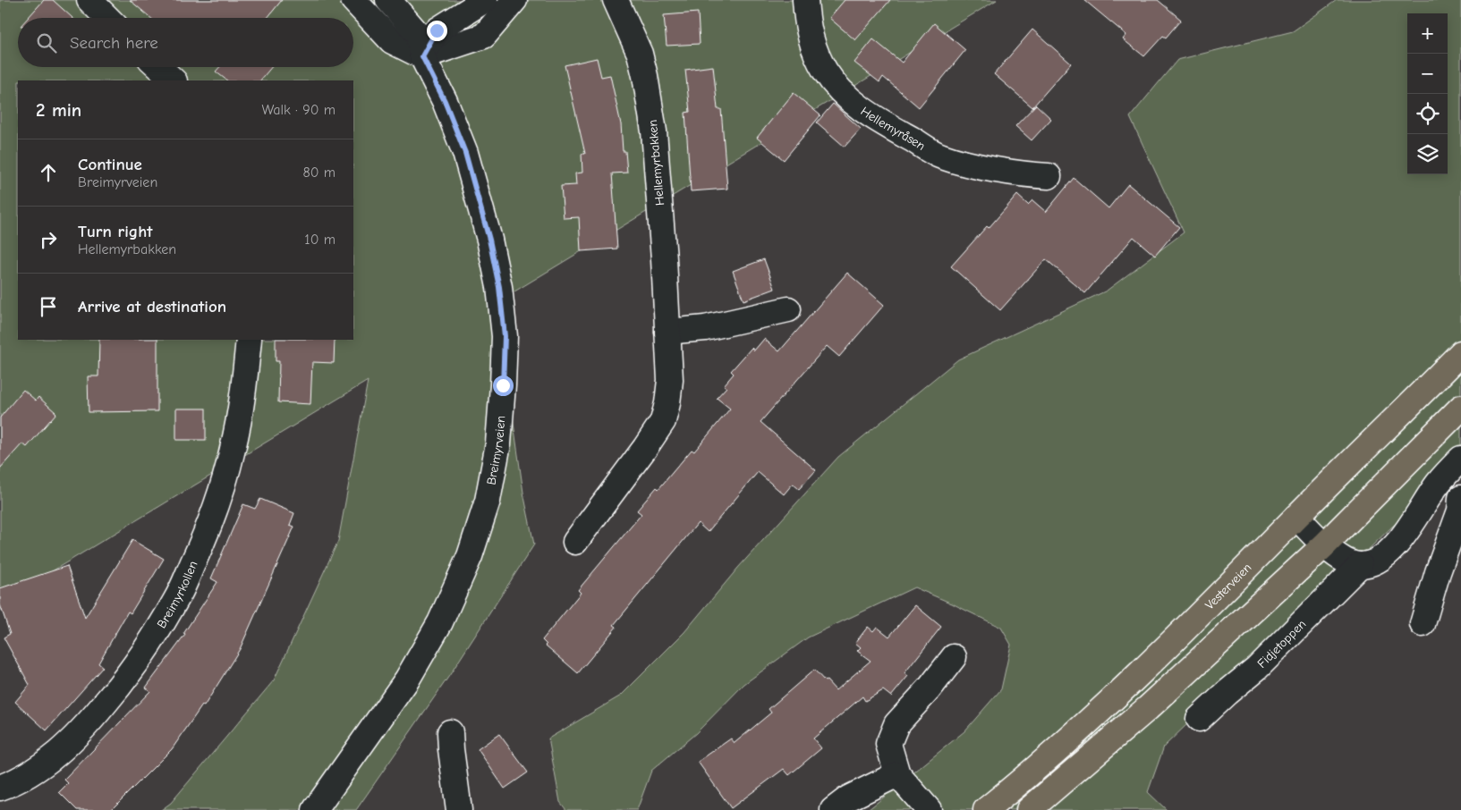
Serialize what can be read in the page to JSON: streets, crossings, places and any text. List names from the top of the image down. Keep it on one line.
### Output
{"streets":{"highway":["Vesterveien"],"street":["Hellemyråsen","Hellemyrbakken","Breimyrveien","Breimyrkollen","Fidjetoppen"]},"page":{"map_buttons":["+","−"],"search":"Search here","heading":["2 min","Walk · 90 m"],"list":[["Continue","Breimyrveien","80 m"],["Turn right","Hellemyrbakken","10 m"],"Arrive at destination"]}}
